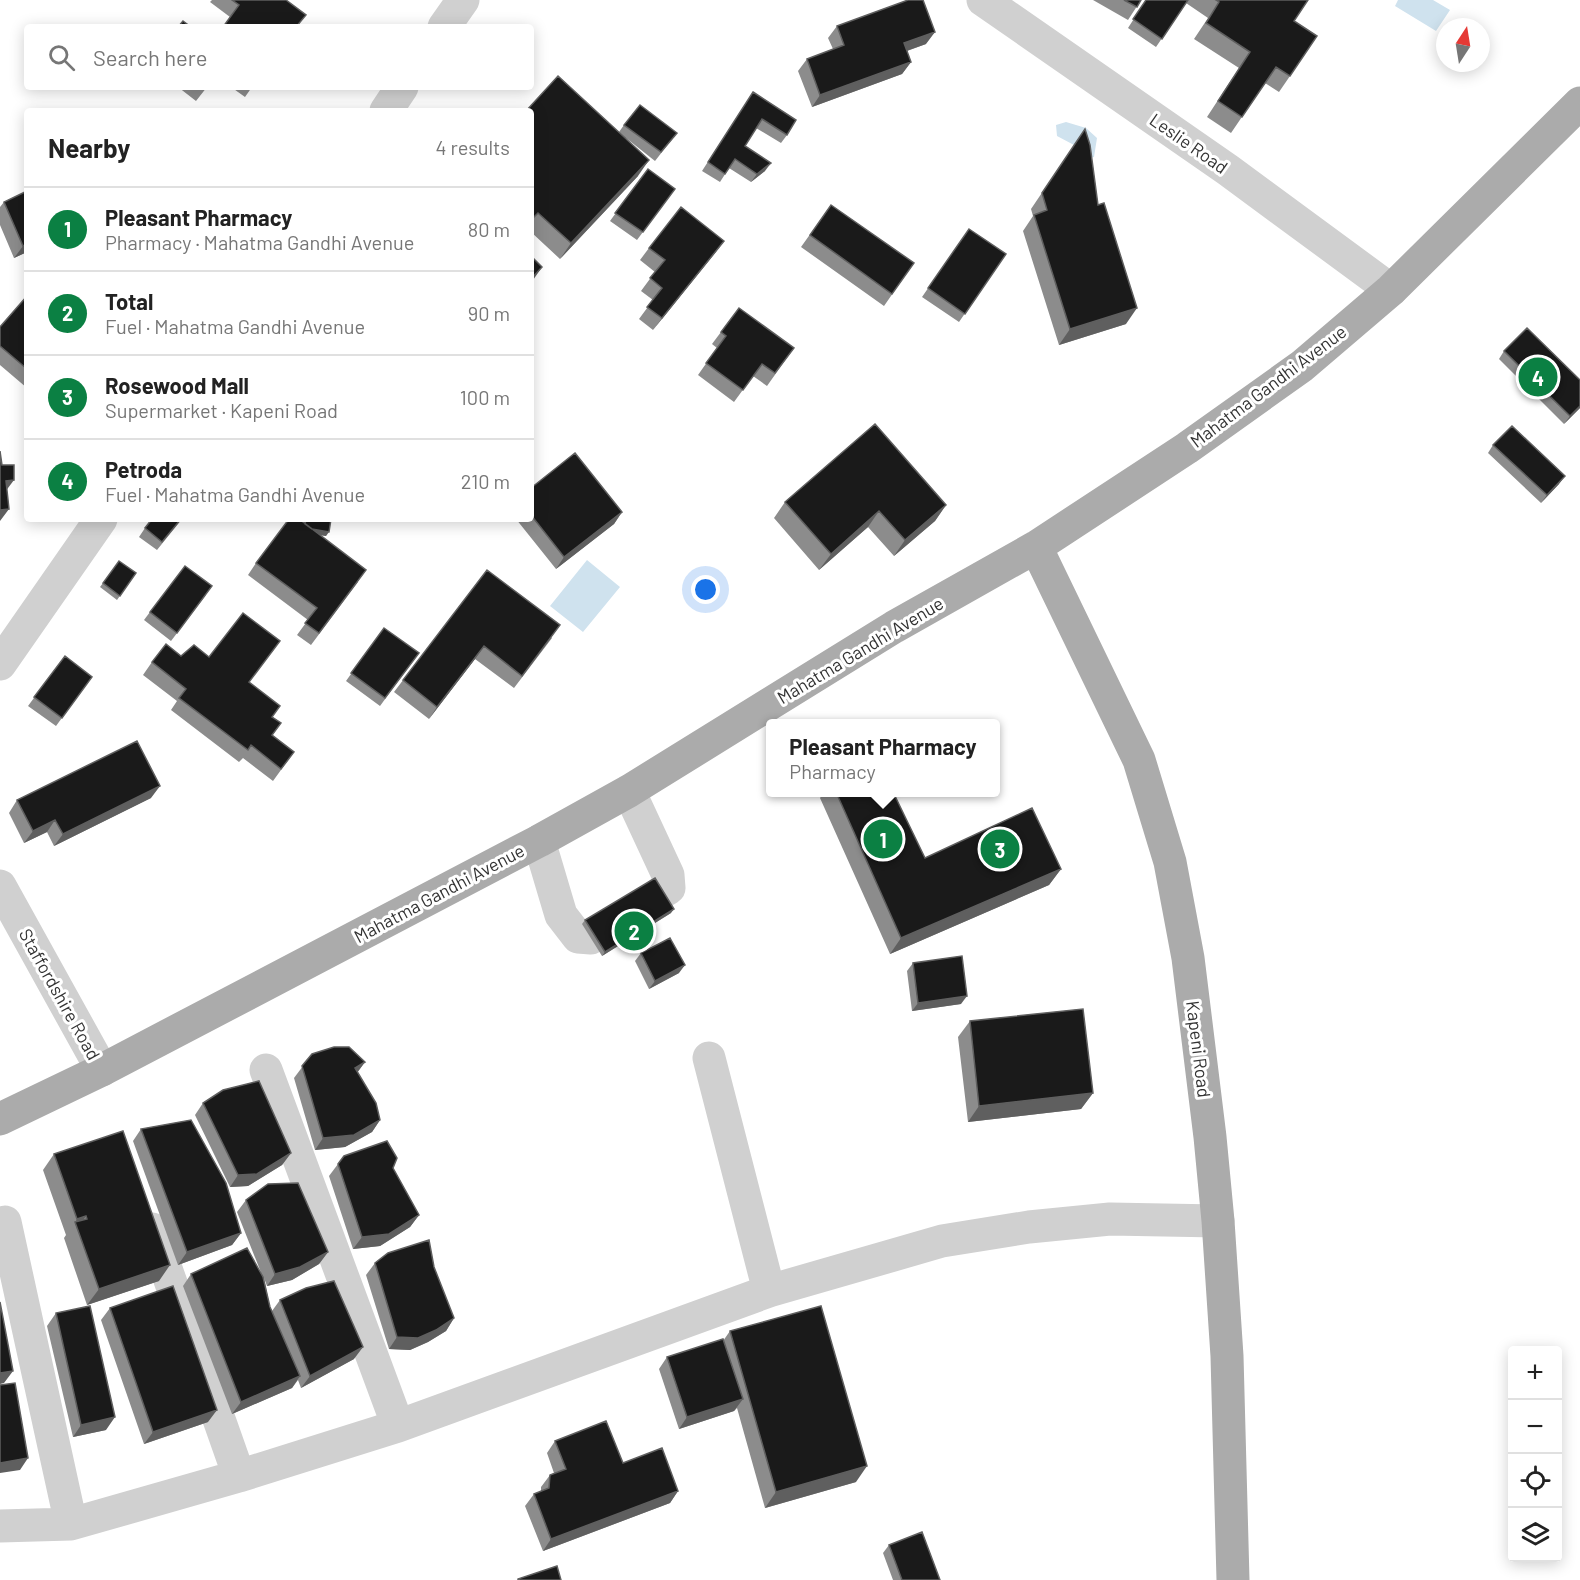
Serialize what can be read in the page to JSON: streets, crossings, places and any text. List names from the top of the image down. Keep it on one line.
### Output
{"streets":{"main road":["Mahatma Gandhi Avenue","Kapeni Road"],"street":["Leslie Road","Staffordshire Road"]},"crossings":[["Leslie Road","Mahatma Gandhi Avenue"],["Mahatma Gandhi Avenue","Staffordshire Road"],["Mahatma Gandhi Avenue","Kapeni Road"]],"north":"top","page":{"search":"Search here","heading":["Nearby","4 results"],"list":[{"mark":"1","name":"Pleasant Pharmacy","note":"Pharmacy · Mahatma Gandhi Avenue","value":"80 m"},{"mark":"2","name":"Total","note":"Fuel · Mahatma Gandhi Avenue","value":"90 m"},{"mark":"3","name":"Rosewood Mall","note":"Supermarket · Kapeni Road","value":"100 m"},{"mark":"4","name":"Petroda","note":"Fuel · Mahatma Gandhi Avenue","value":"210 m"}],"pins":["4","1","3","2"],"popup":["Pleasant Pharmacy","Pharmacy"],"map_buttons":["+","−"]}}
